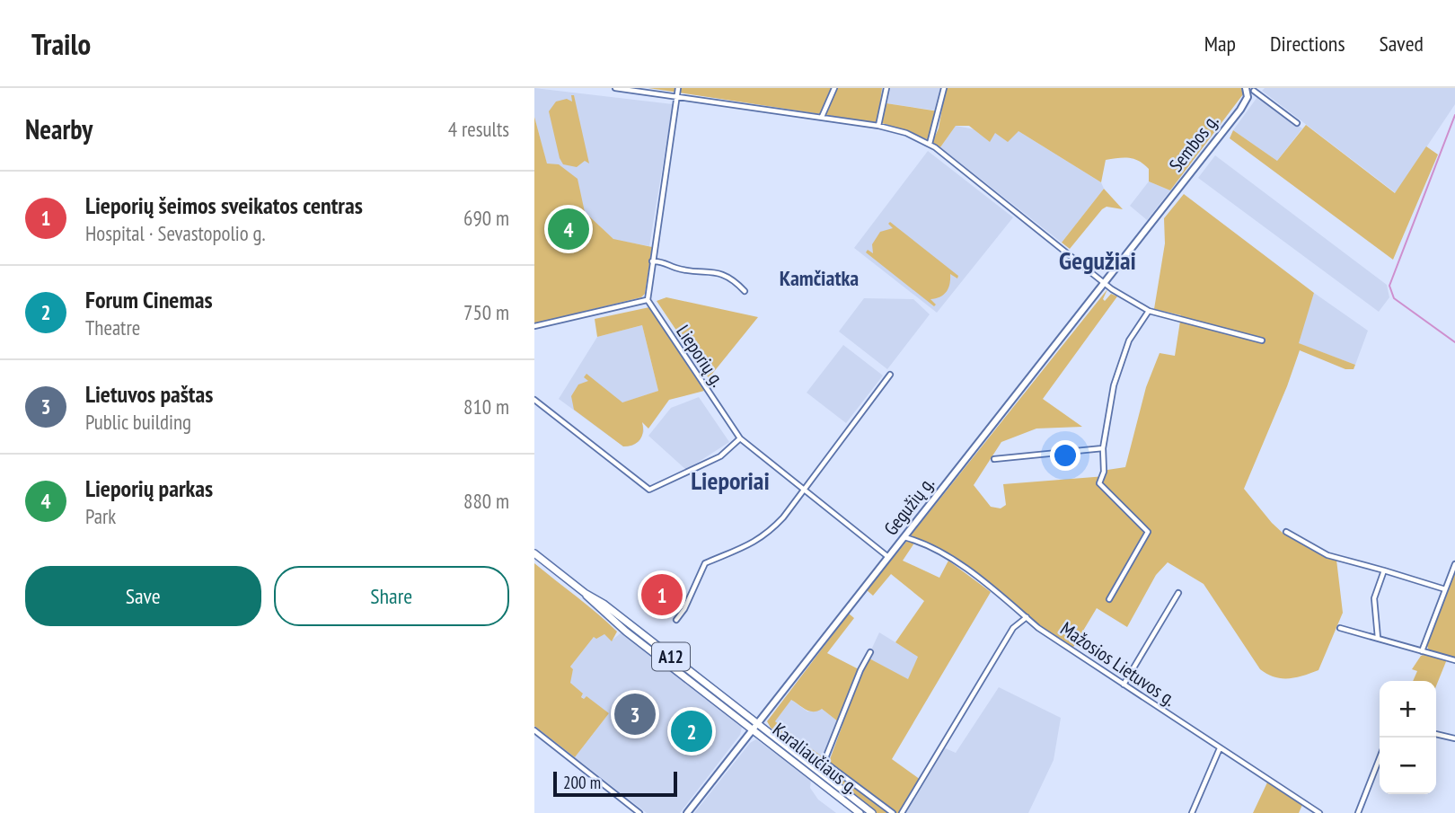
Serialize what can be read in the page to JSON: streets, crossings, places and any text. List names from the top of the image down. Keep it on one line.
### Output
{"streets":{"highway":["A12","Karaliaučiaus g."],"main road":["Sembos g.","Gegužių g."],"street":["Lieporių g.","Mažosios Lietuvos g."]},"crossings":[["Sembos g.","Gegužių g."],["Lieporių g.","Gegužių g."],["Gegužių g.","A12"],["Gegužių g.","Mažosios Lietuvos g."],["Gegužių g.","Karaliaučiaus g."],["A12","Karaliaučiaus g."]],"districts":["Gegužiai","Kamčiatka","Lieporiai"],"scale_bar":"200 m","page":{"header":"Trailo","nav":["Map","Directions","Saved"],"heading":["Nearby","4 results"],"list":[{"mark":"1","name":"Lieporių šeimos sveikatos centras","note":"Hospital · Sevastopolio g.","value":"690 m"},{"mark":"2","name":"Forum Cinemas","note":"Theatre","value":"750 m"},{"mark":"3","name":"Lietuvos paštas","note":"Public building","value":"810 m"},{"mark":"4","name":"Lieporių parkas","note":"Park","value":"880 m"}],"pins":["4","1","3","2"],"buttons":["Save","Share"],"map_buttons":["+","−"],"scale":"200 m"}}
